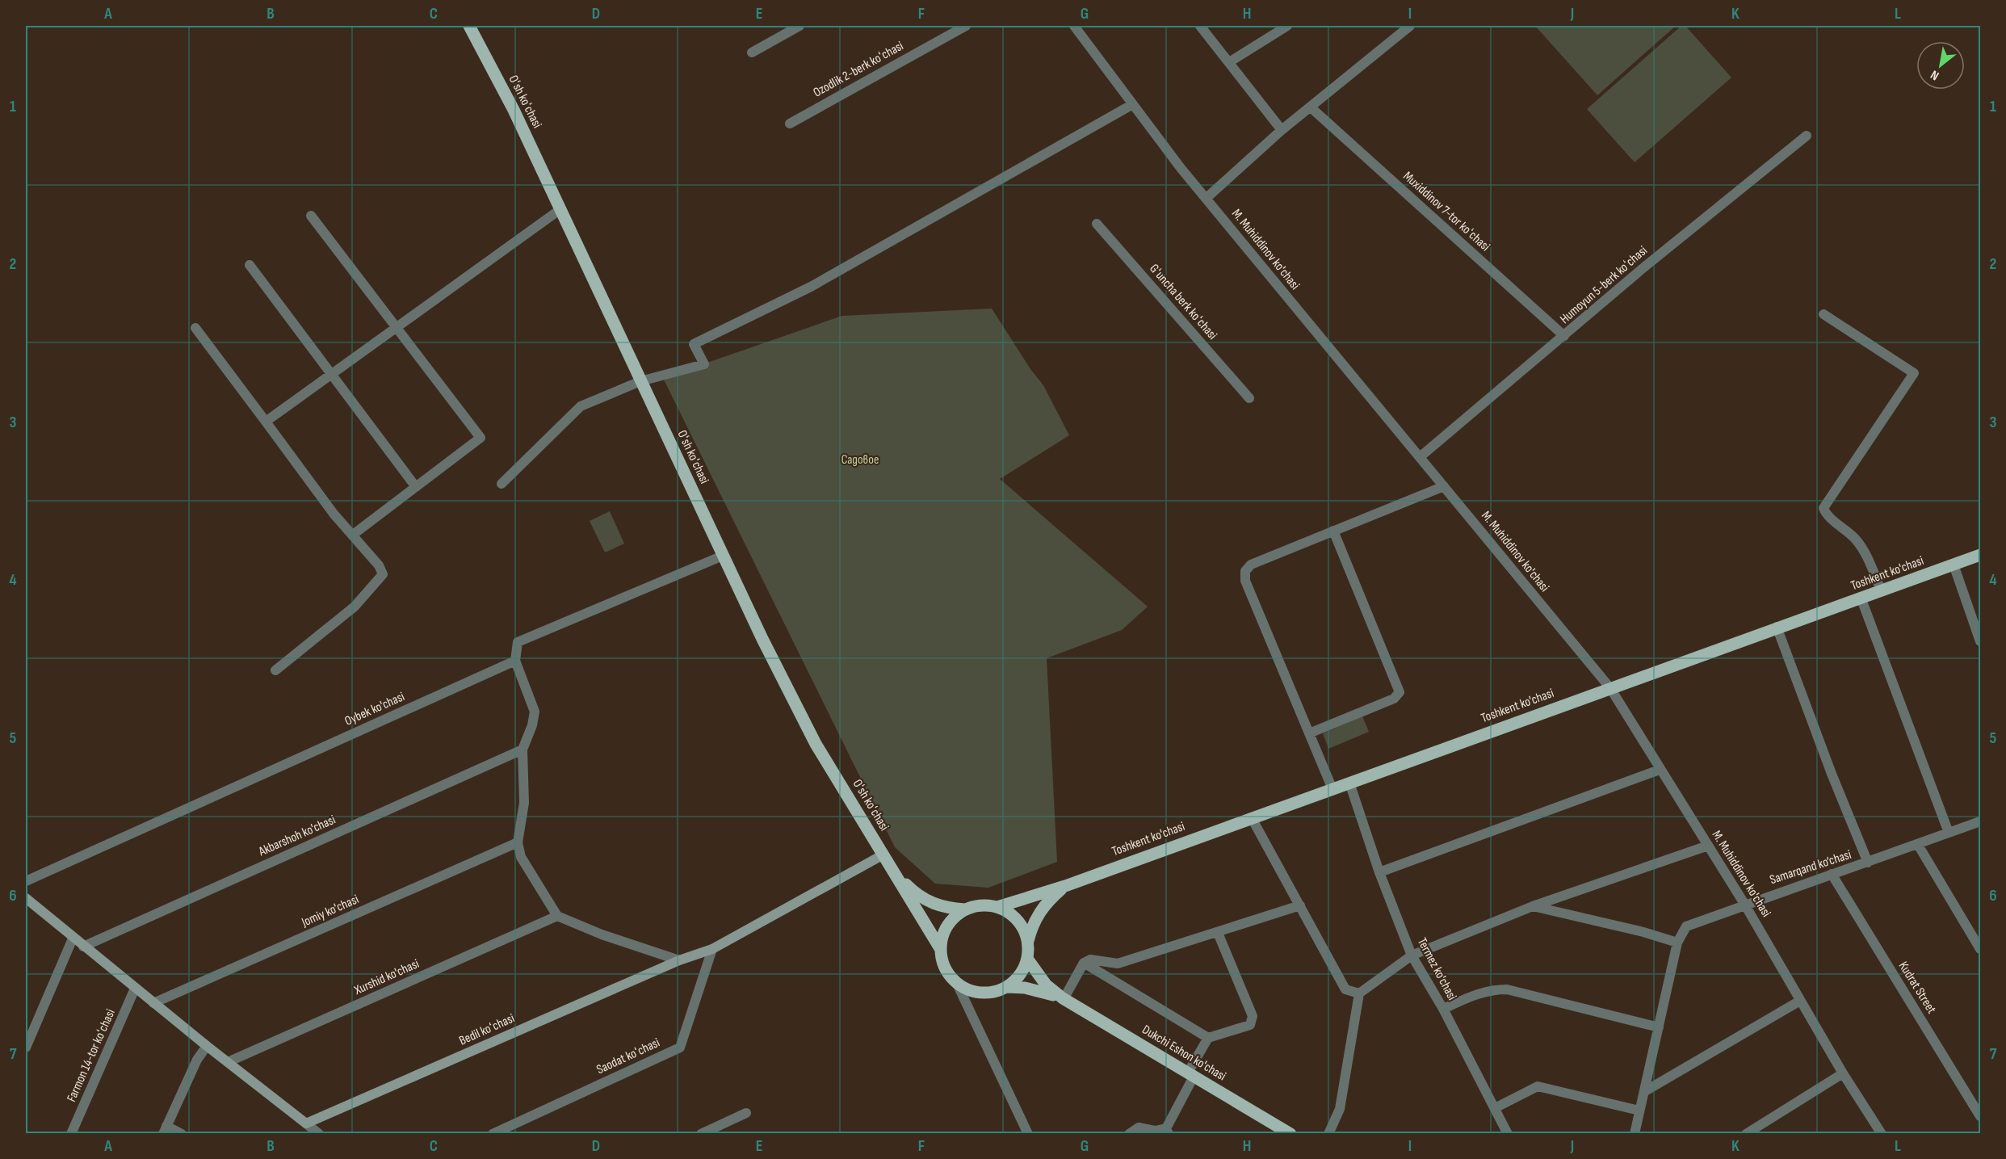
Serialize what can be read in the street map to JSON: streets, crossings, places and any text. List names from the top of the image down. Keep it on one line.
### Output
{"streets":{"main road":["Oʻsh koʻchasi","Toshkent ko'chasi","Dukchi Eshon ko'chasi"],"street":["Ozodlik 2-berk koʻchasi","Muxiddinov 7-tor koʻchasi","M. Muhiddinov ko'chasi","Humoyun 5-berk koʻchasi","Gʻuncha berk koʻchasi","Oybek ko'chasi","Akbarshoh ko'chasi","Samarqand ko‘chasi","Jomiy ko'chasi","Termez ko'chasi","Xurshid ko'chasi","Kudrat Street","Bedil koʻchasi","Farmon 14-tor koʻchasi","Saodat koʻchasi"]},"crossings":[["Oʻsh koʻchasi","Bedil koʻchasi"],["Muxiddinov 7-tor koʻchasi","Humoyun 5-berk koʻchasi"],["M. Muhiddinov ko'chasi","Humoyun 5-berk koʻchasi"],["M. Muhiddinov ko'chasi","Toshkent ko'chasi"],["M. Muhiddinov ko'chasi","Samarqand ko‘chasi"],["Toshkent ko'chasi","Termez ko'chasi"],["Samarqand ko‘chasi","Kudrat Street"],["Bedil koʻchasi","Saodat koʻchasi"]],"parks":["Садовое"],"north":"bottom left","grid":{"columns":["A","B","C","D","E","F","G","H","I","J","K","L"],"rows":["1","2","3","4","5","6","7"]}}
